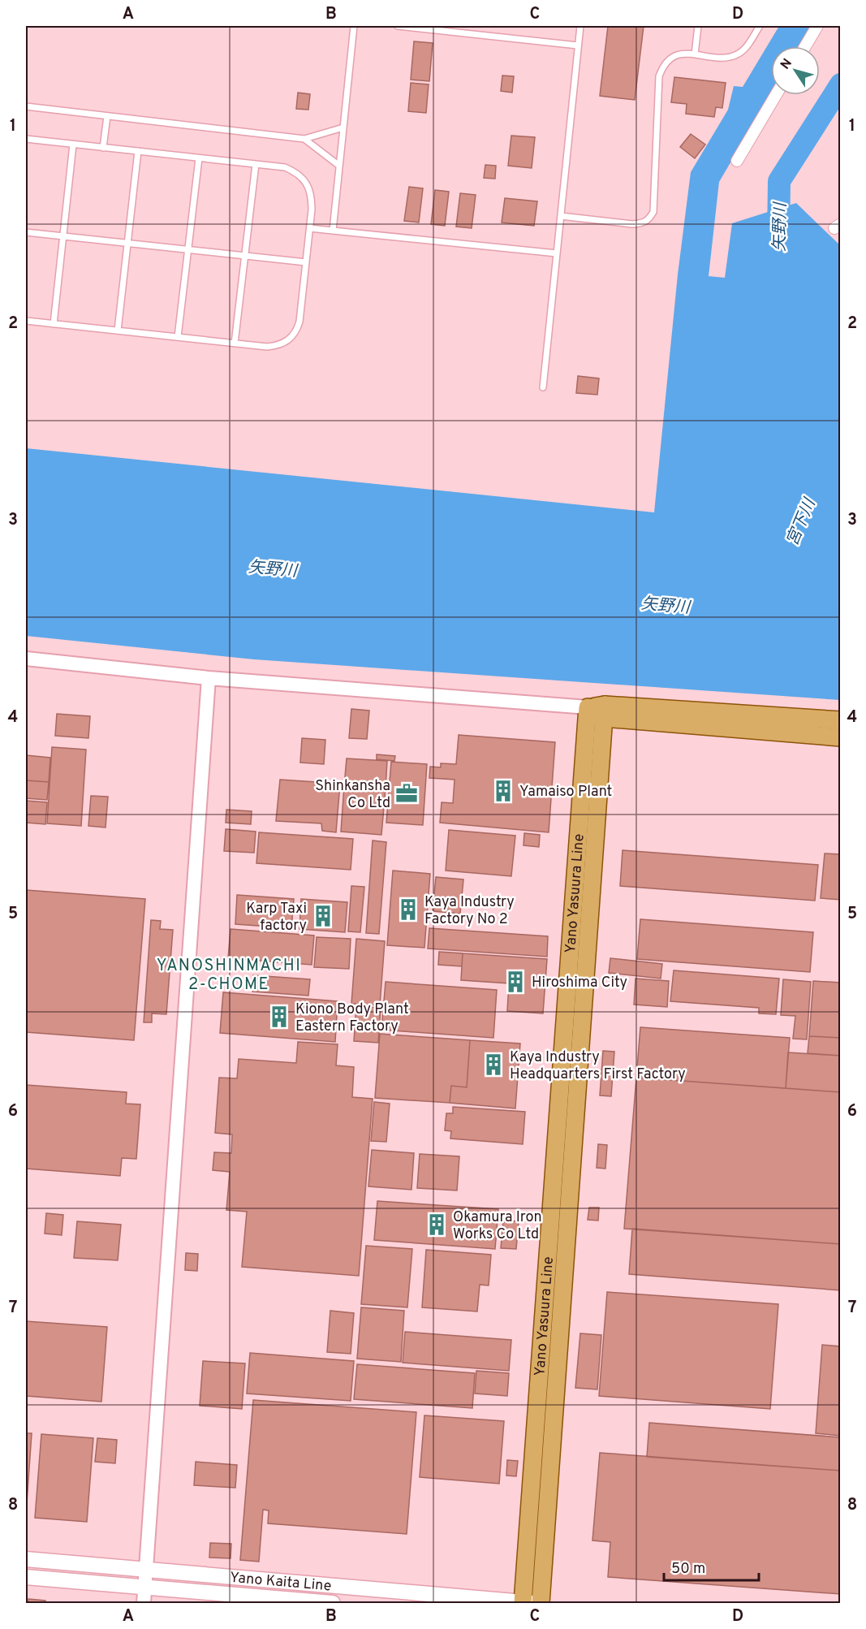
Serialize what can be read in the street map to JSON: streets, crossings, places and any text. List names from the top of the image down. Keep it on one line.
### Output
{"streets":{"main road":["Yano Yasuura Line","Yano Kaita Line"]},"crossings":[["Yano Yasuura Line","Yano Kaita Line"]],"districts":["YANOSHINMACHI 2-CHOME"],"water":["矢野川","宮下川"],"places":{"building":["Yamaiso Plant","Kaya Industry Factory No 2","Karp Taxi factory","Hiroshima City","Kiono Body Plant Eastern Factory","Kaya Industry Headquarters First Factory","Okamura Iron Works Co Ltd"],"office":["Shinkansha Co Ltd"]},"scale_bar":"50 m","north":"top left","grid":{"columns":["A","B","C","D"],"rows":["1","2","3","4","5","6","7","8"]}}
